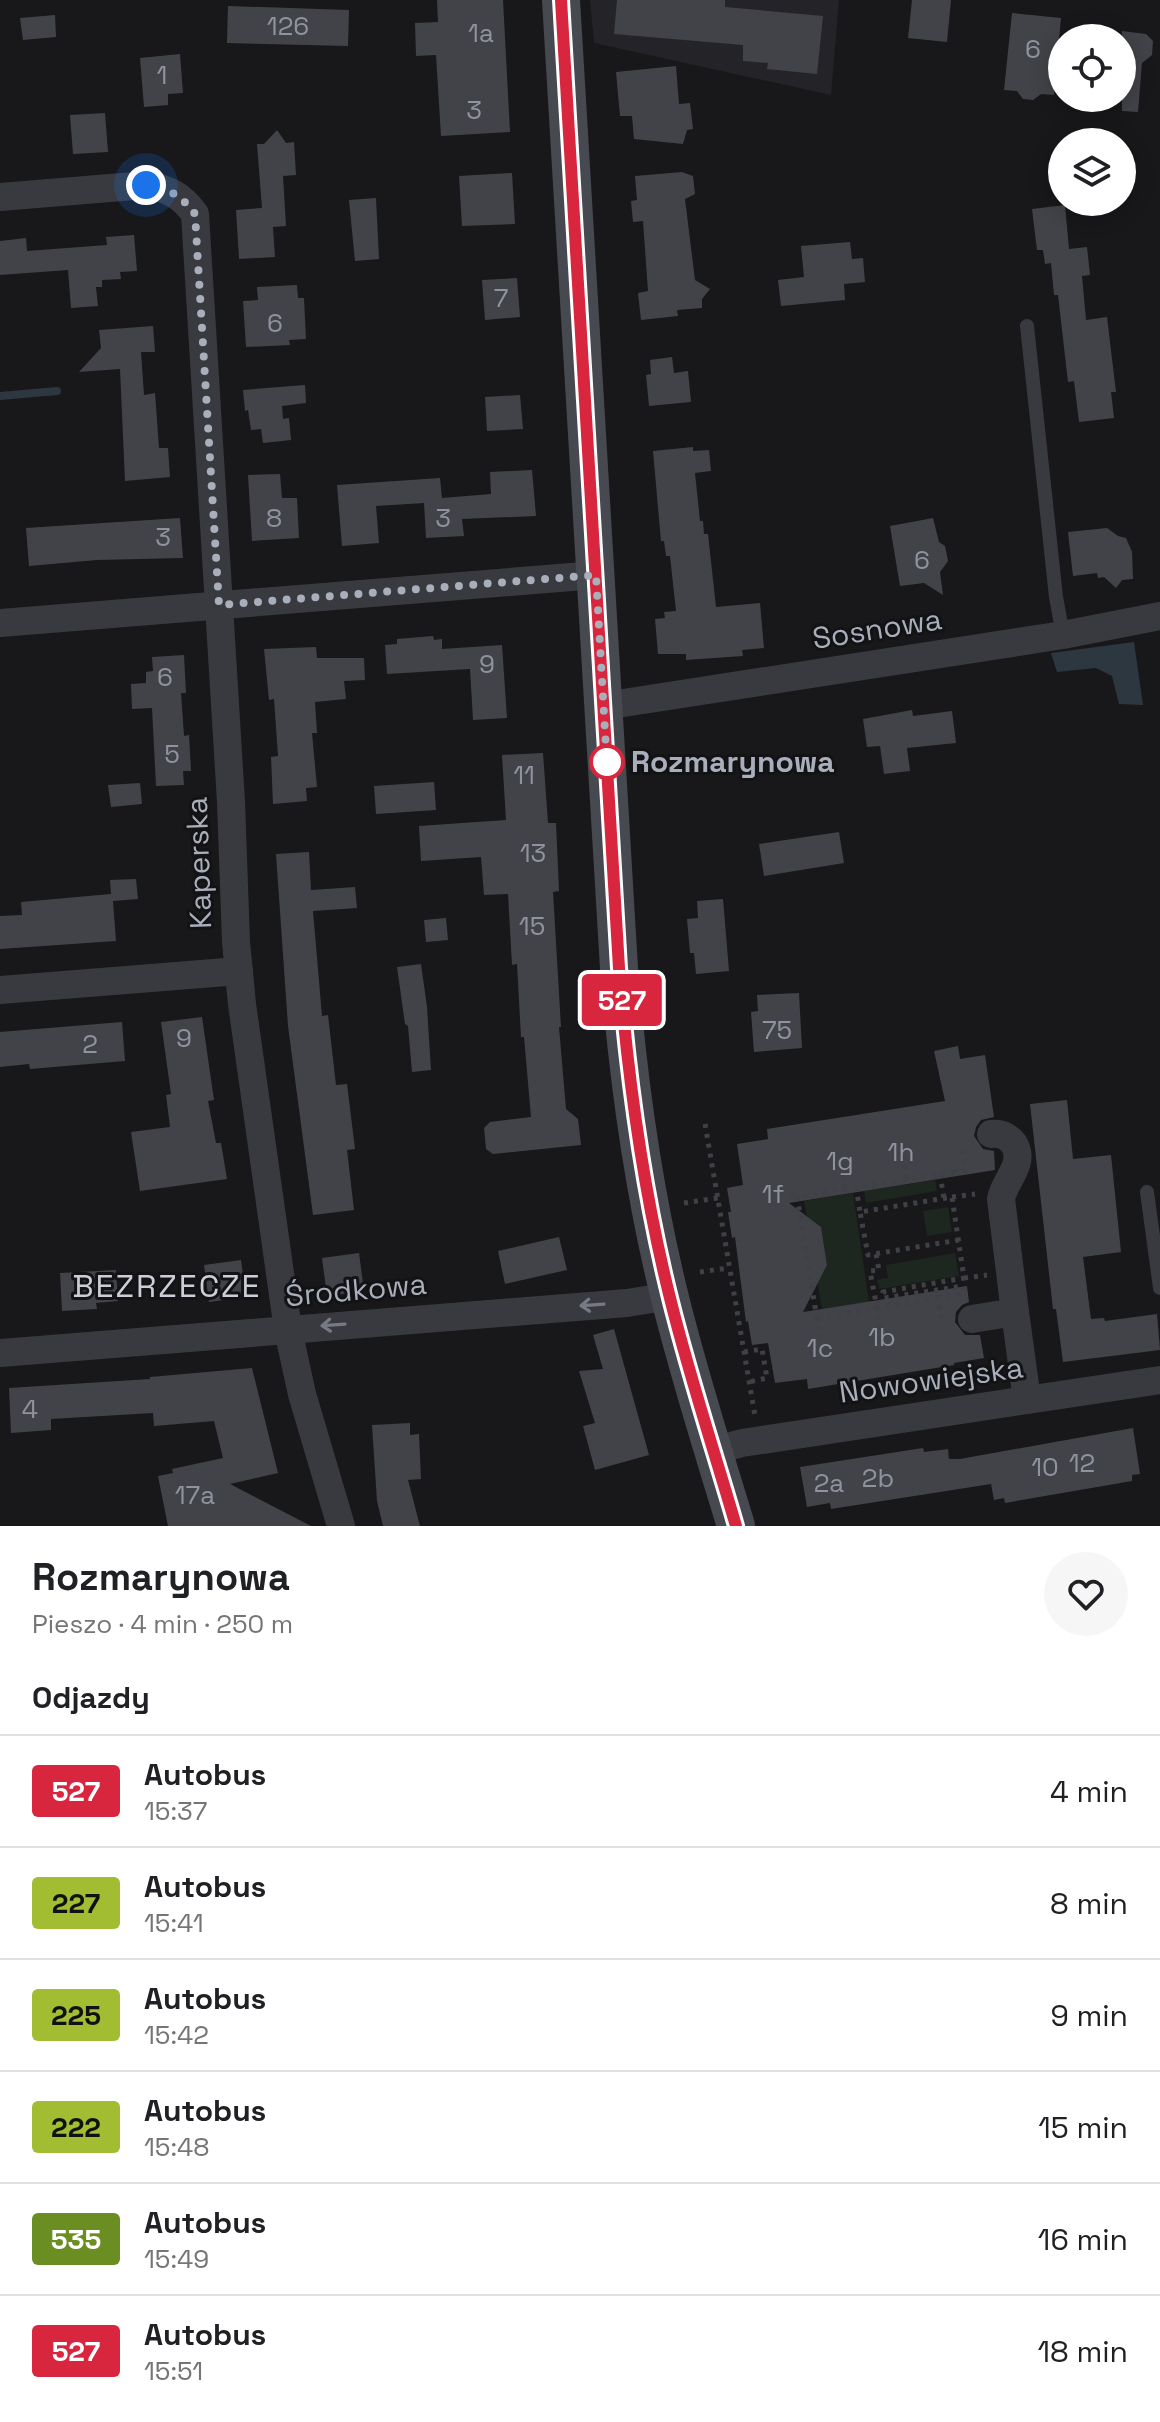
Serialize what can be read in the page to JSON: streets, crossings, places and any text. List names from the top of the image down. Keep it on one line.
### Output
{"streets":{"street":["Sosnowa","Kaperska","Środkowa","Nowowiejska"]},"crossings":[["Kaperska","Środkowa"]],"one_way":["Środkowa"],"districts":["BEZRZECZE"],"places":["Rozmarynowa"],"lines":["bus line 527"],"house_numbers":["126","1a","6","1","3","7","6","8","3","3","6","9","6","5","11","13","15","75","9","2","1h","1g","1f","1b","1c","4","12","10","2b","2a","17a"],"page":{"on_map":"527","heading":[["Rozmarynowa","Pieszo · 4 min · 250 m"],"Odjazdy"],"list":[{"mark":"527","name":"Autobus","note":"15:37","value":"4 min"},{"mark":"227","name":"Autobus","note":"15:41","value":"8 min"},{"mark":"225","name":"Autobus","note":"15:42","value":"9 min"},{"mark":"222","name":"Autobus","note":"15:48","value":"15 min"},{"mark":"535","name":"Autobus","note":"15:49","value":"16 min"},{"mark":"527","name":"Autobus","note":"15:51","value":"18 min"}]}}
